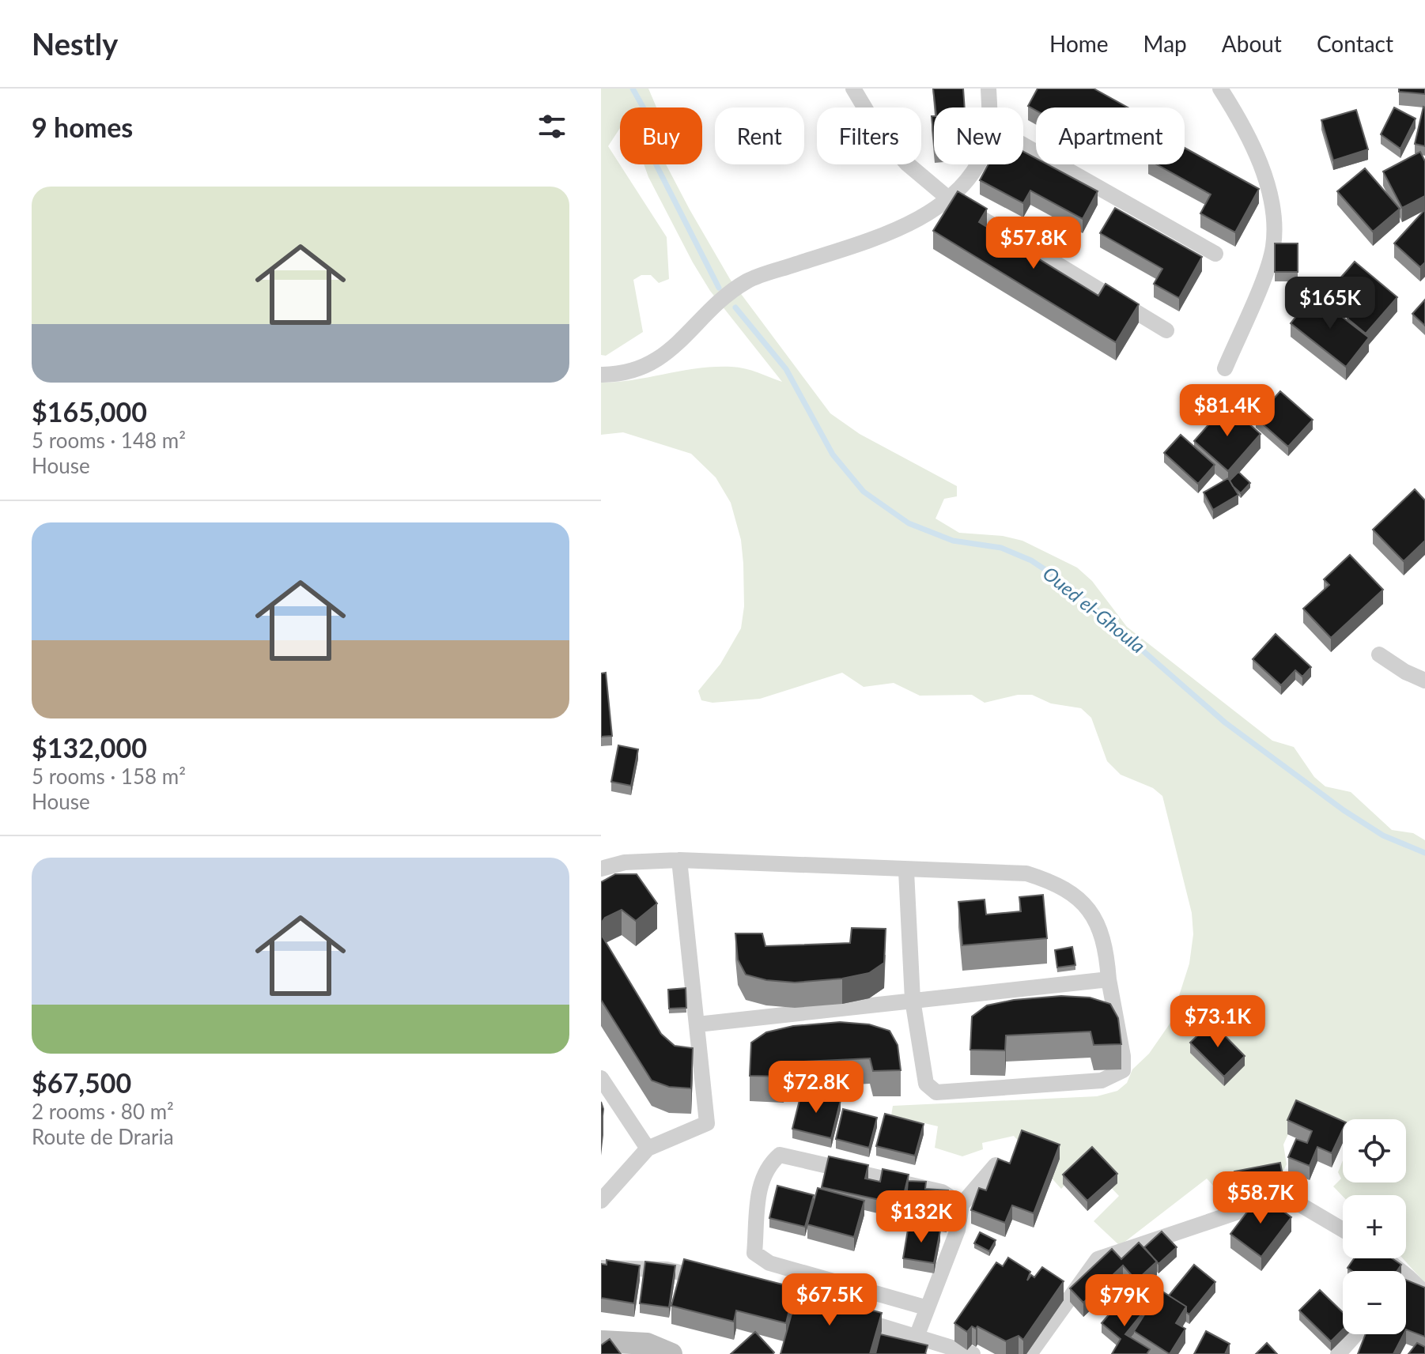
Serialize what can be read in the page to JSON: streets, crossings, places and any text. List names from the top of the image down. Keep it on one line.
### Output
{"water":["Oued el-Ghoula"],"page":{"header":"Nestly","nav":["Home","Map","About","Contact"],"heading":"9 homes","chip":["Buy","Rent","Filters","New","Apartment"],"list":[{"name":"$165,000","note":"5 rooms · 148 m² · House"},{"name":"$132,000","note":"5 rooms · 158 m² · House"},{"name":"$67,500","note":"2 rooms · 80 m² · Route de Draria"}],"price":["$57.8K","$165K","$81.4K","$73.1K","$72.8K","$58.7K","$132K","$67.5K","$79K"],"map_buttons":["+","−"]}}
